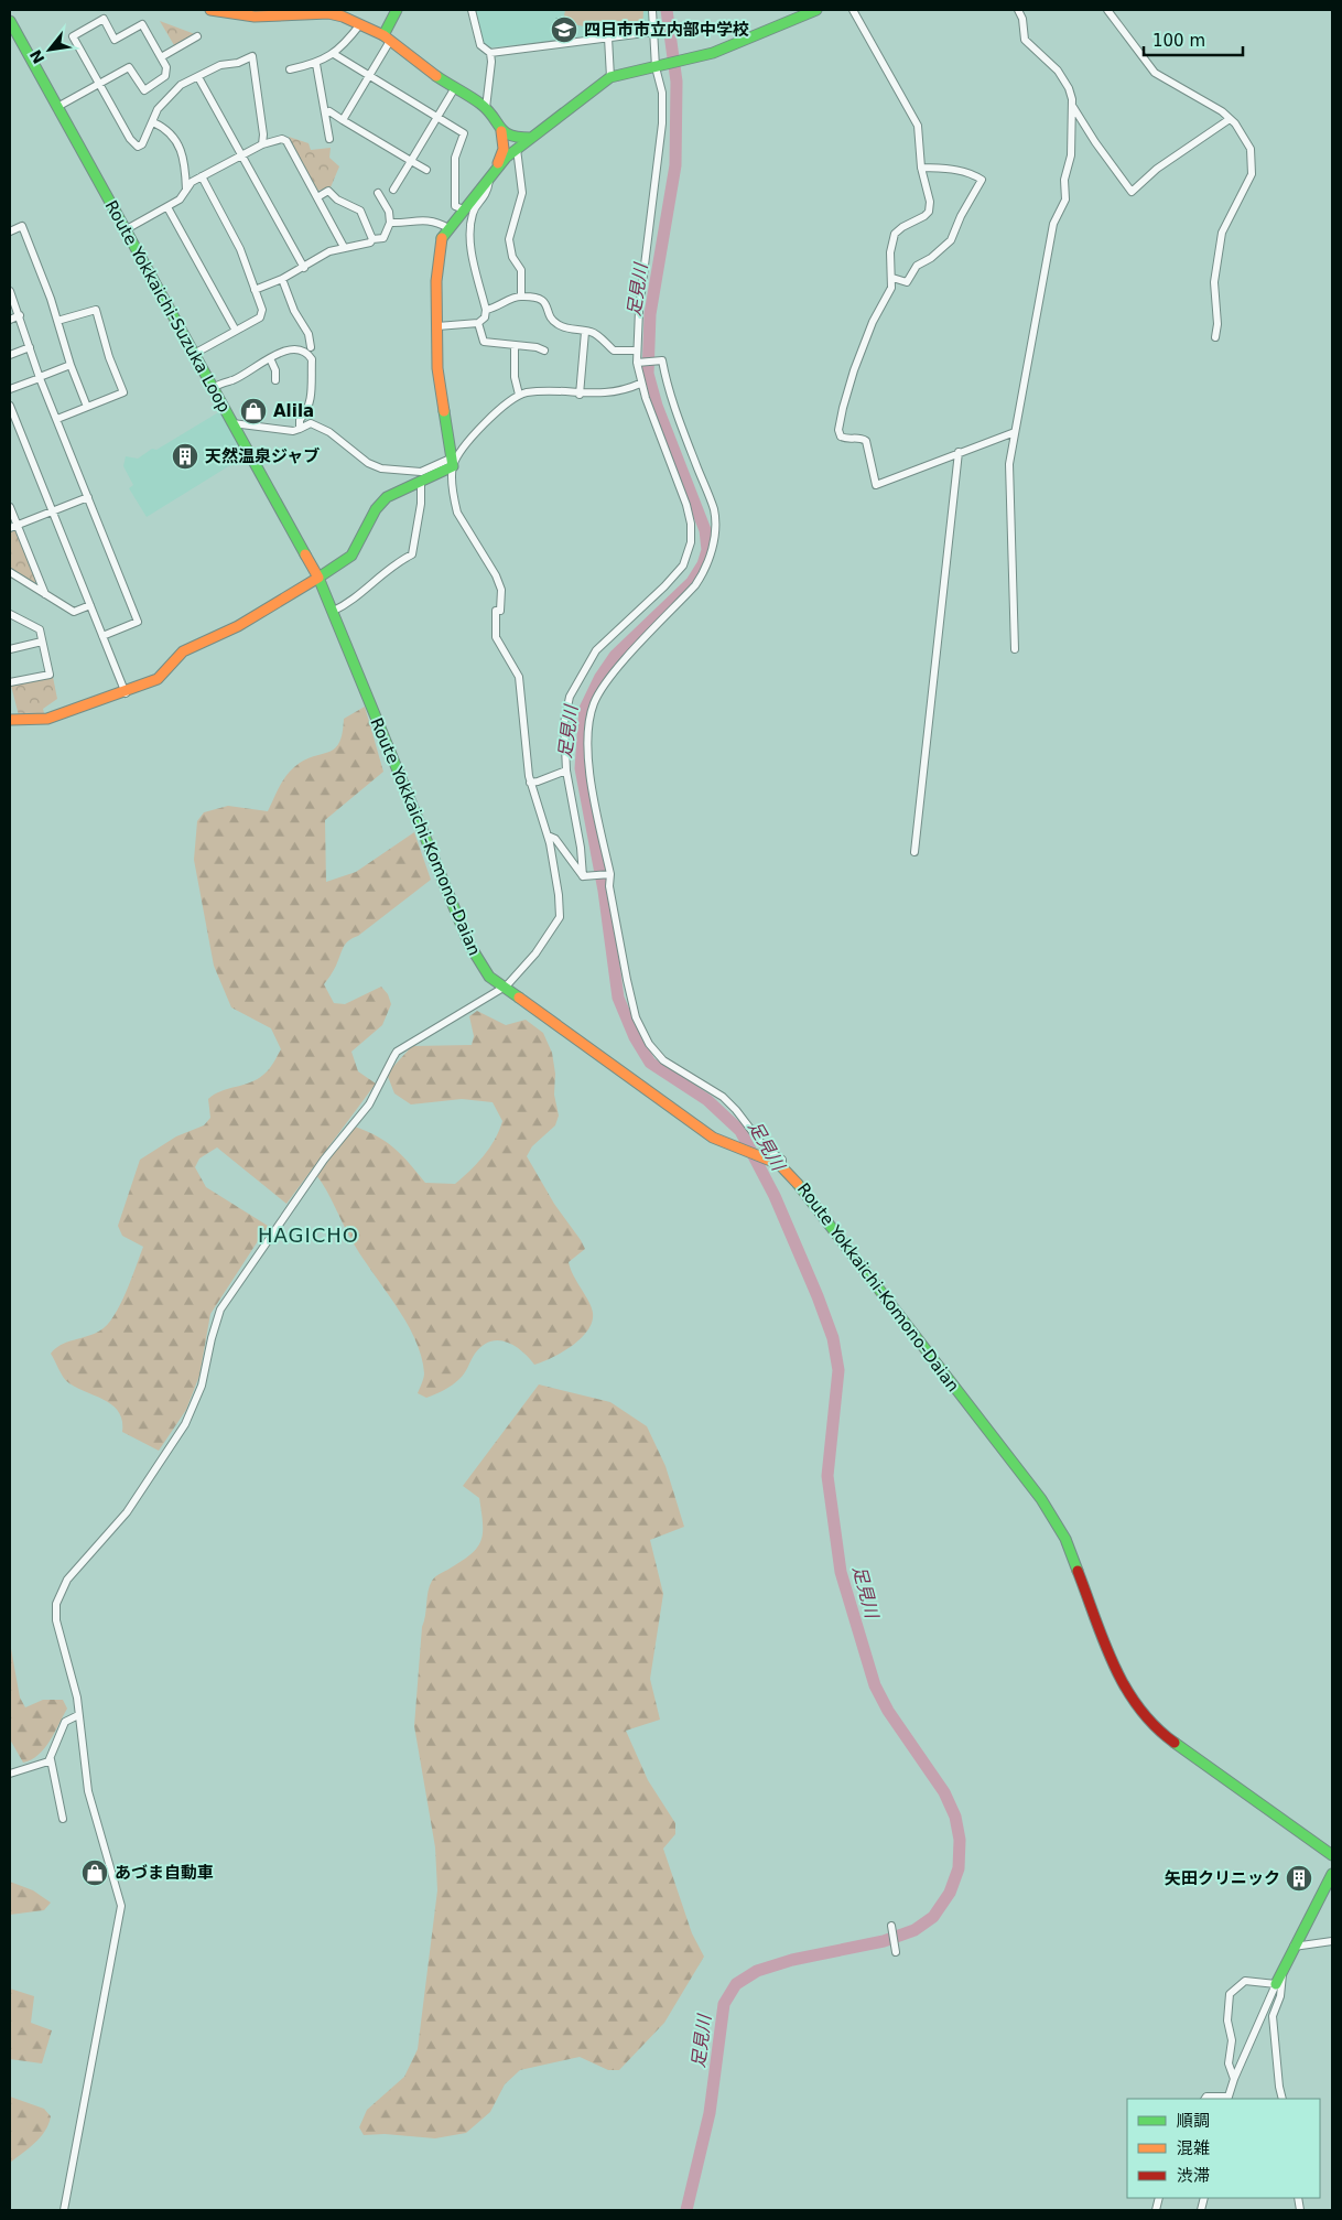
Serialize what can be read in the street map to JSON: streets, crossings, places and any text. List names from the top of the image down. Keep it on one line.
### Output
{"streets":{"main road":["Route Yokkaichi-Suzuka Loop","Route Yokkaichi-Komono-Daian"]},"crossings":[["Route Yokkaichi-Suzuka Loop","Route Yokkaichi-Komono-Daian"]],"districts":["HAGICHO"],"water":["足見川"],"places":{"school or university":["四日市市立内部中学校"],"shop":["Alila","あづま自動車"],"building":["天然温泉ジャブ","矢田クリニック"]},"legend":["順調","混雑","渋滞"],"scale_bar":"100 m","north":"bottom left"}
